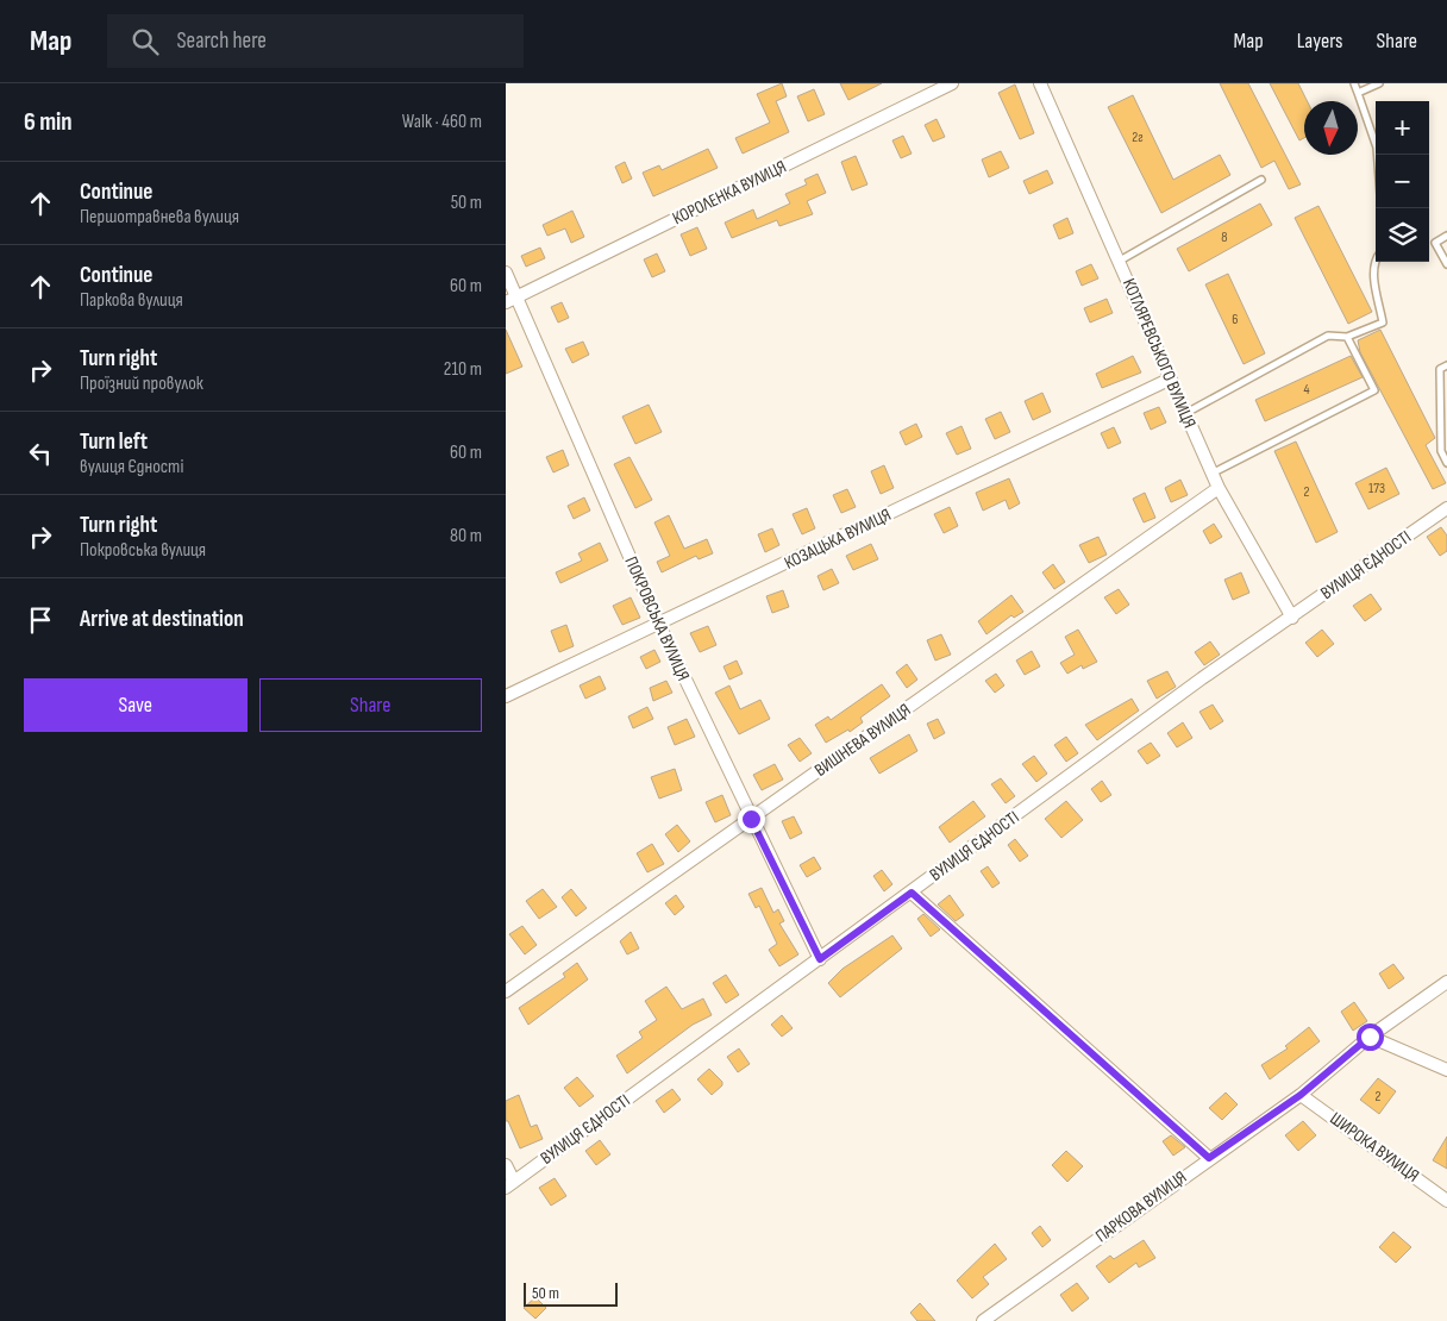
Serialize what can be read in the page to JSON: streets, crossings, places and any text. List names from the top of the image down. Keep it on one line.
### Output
{"streets":{"street":["КОРОЛЕНКА ВУЛИЦЯ","КОТЛЯРЕВСЬКОГО ВУЛИЦЯ","КОЗАЦЬКА ВУЛИЦЯ","ВУЛИЦЯ ЄДНОСТІ","ПОКРОВСЬКА ВУЛИЦЯ","ВИШНЕВА ВУЛИЦЯ","ШИРОКА ВУЛИЦЯ","ПАРКОВА ВУЛИЦЯ"]},"crossings":[["КОРОЛЕНКА ВУЛИЦЯ","ПОКРОВСЬКА ВУЛИЦЯ"],["КОТЛЯРЕВСЬКОГО ВУЛИЦЯ","КОЗАЦЬКА ВУЛИЦЯ"],["КОТЛЯРЕВСЬКОГО ВУЛИЦЯ","ВУЛИЦЯ ЄДНОСТІ"],["КОТЛЯРЕВСЬКОГО ВУЛИЦЯ","ВИШНЕВА ВУЛИЦЯ"],["КОЗАЦЬКА ВУЛИЦЯ","ПОКРОВСЬКА ВУЛИЦЯ"],["ВУЛИЦЯ ЄДНОСТІ","ПОКРОВСЬКА ВУЛИЦЯ"],["ПОКРОВСЬКА ВУЛИЦЯ","ВИШНЕВА ВУЛИЦЯ"],["ШИРОКА ВУЛИЦЯ","ПАРКОВА ВУЛИЦЯ"]],"house_numbers":["2г","8","6","4","173","2","2"],"scale_bar":"50 m","north":"bottom","page":{"header":"Map","search":"Search here","nav":["Map","Layers","Share"],"heading":["6 min","Walk · 460 m"],"map_buttons":["+","−"],"list":[["Continue","Першотравнева вулиця","50 m"],["Continue","Паркова вулиця","60 m"],["Turn right","Проїзний провулок","210 m"],["Turn left","вулиця Єдності","60 m"],["Turn right","Покровська вулиця","80 m"],"Arrive at destination"],"buttons":["Save","Share"],"scale":"50 m"}}
